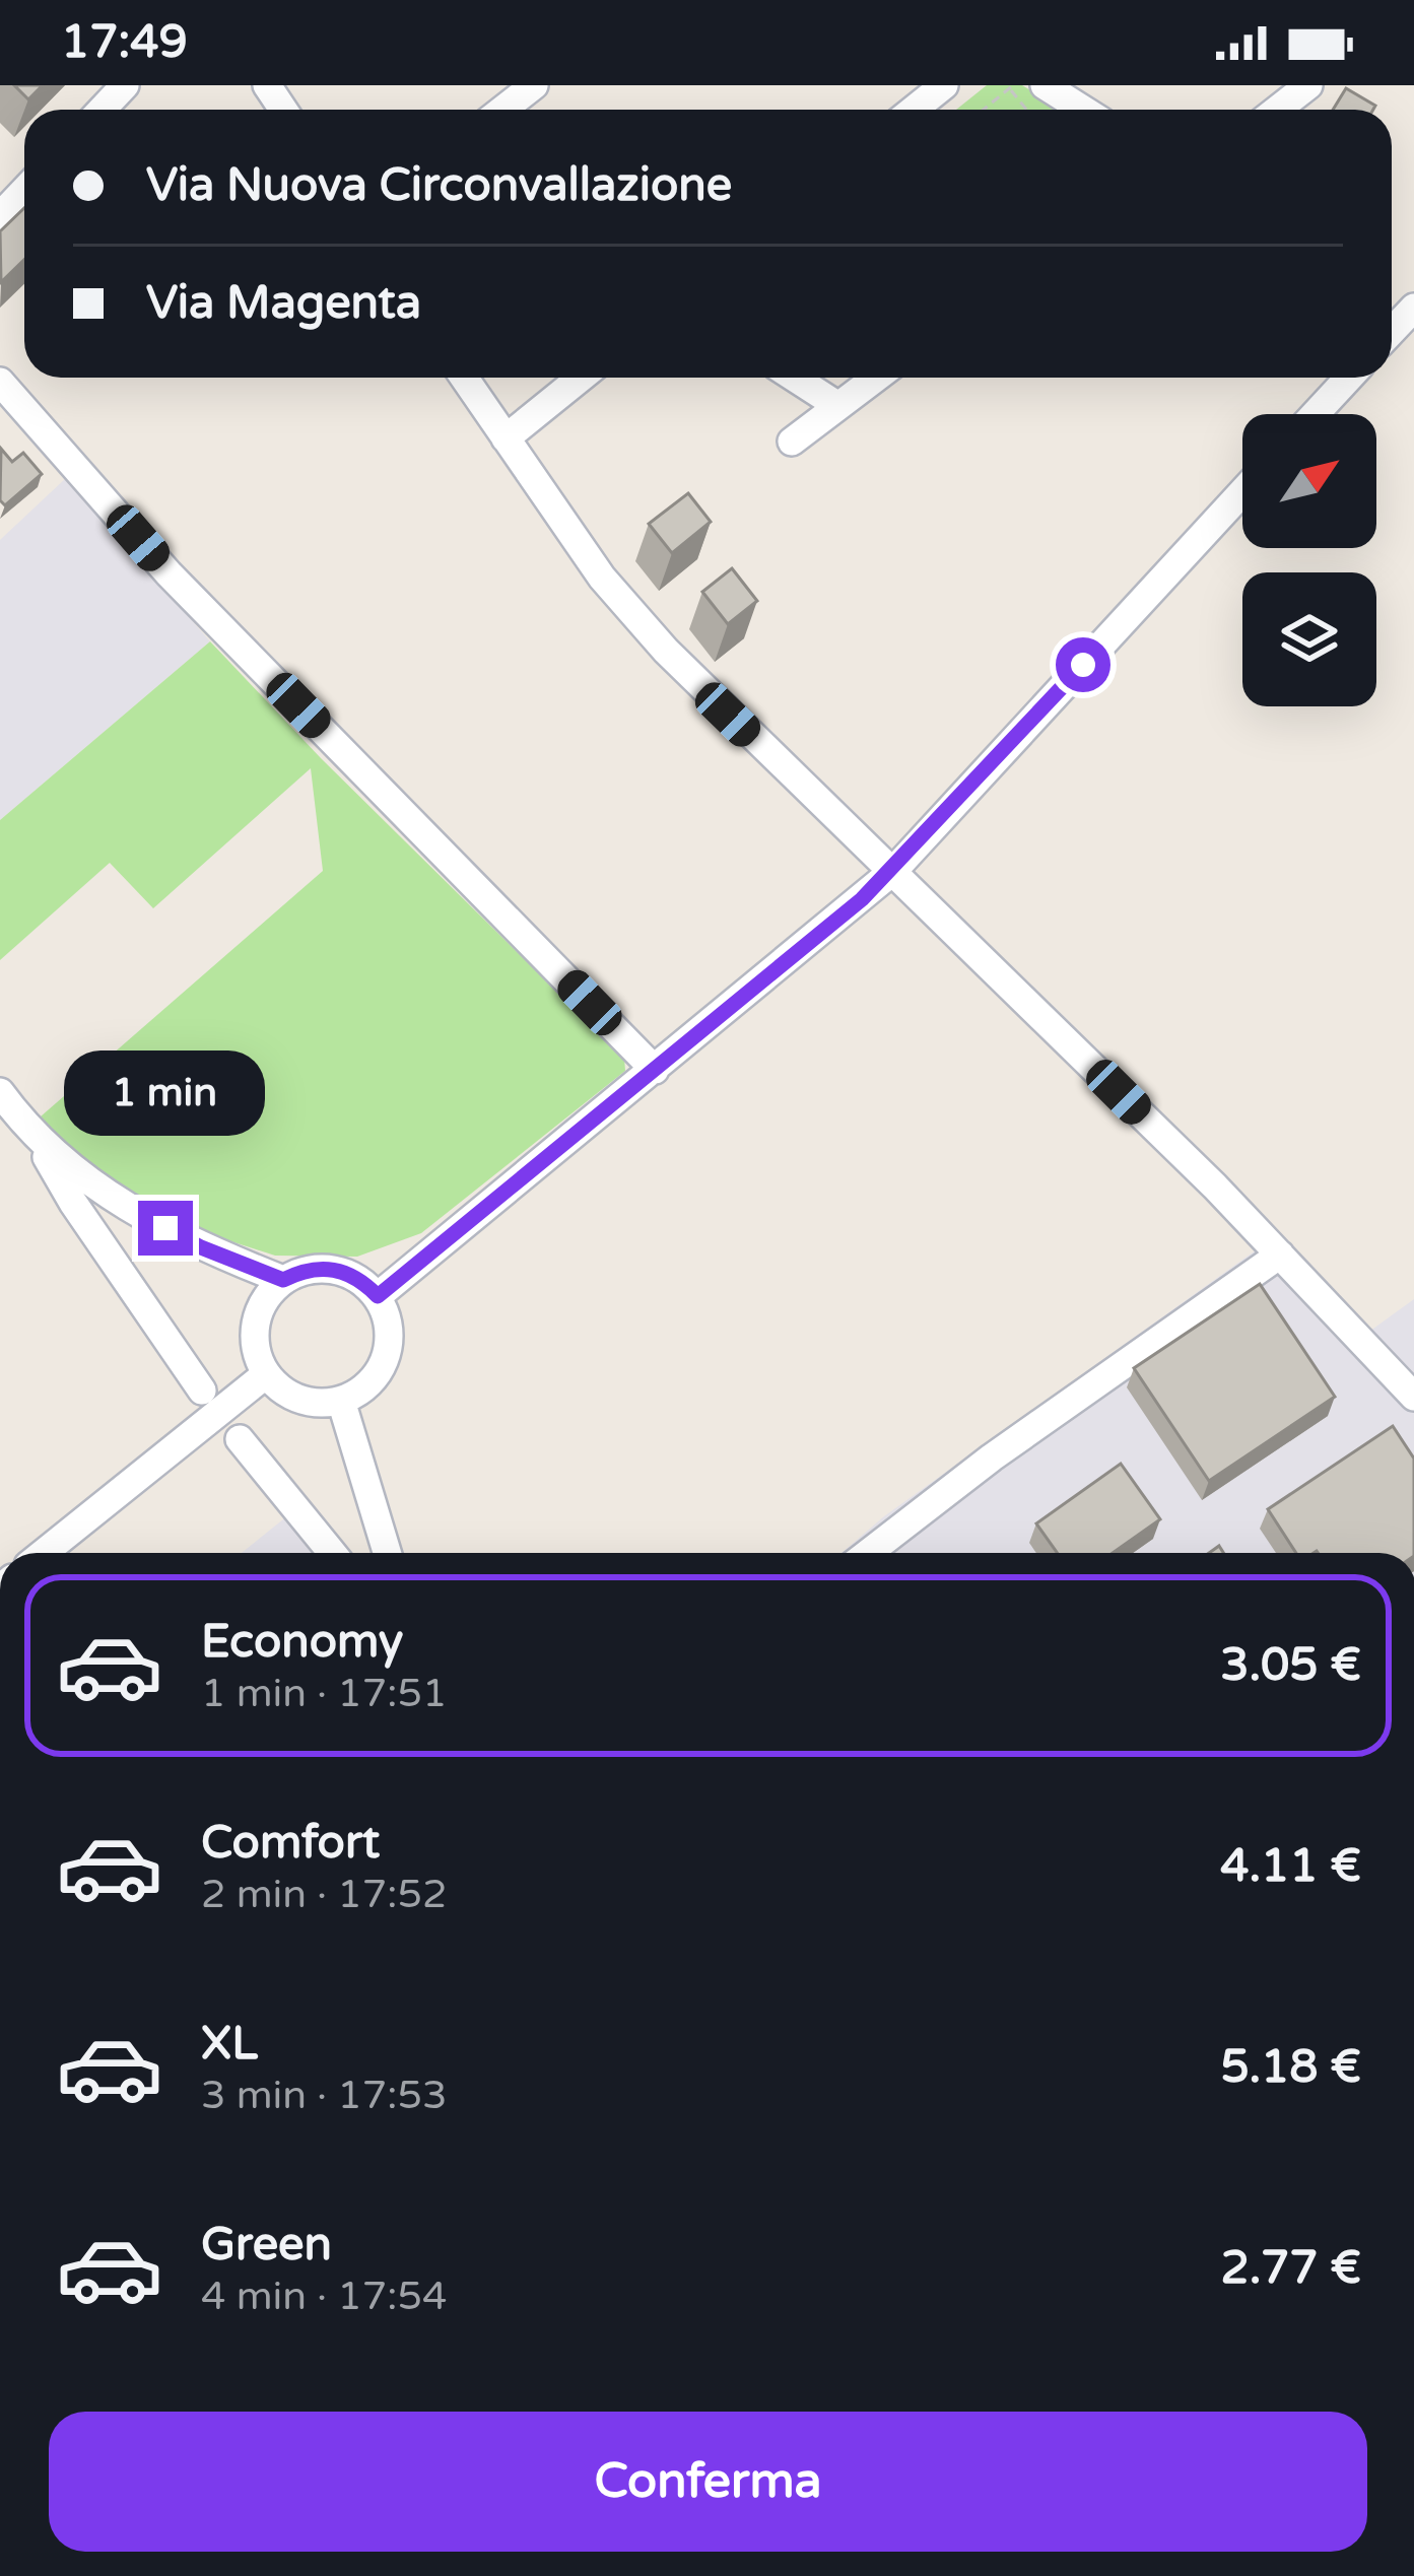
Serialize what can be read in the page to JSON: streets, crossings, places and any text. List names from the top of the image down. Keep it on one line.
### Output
{"north":"top right","page":{"status":"17:49","banner":["Via Nuova Circonvallazione","Via Magenta"],"bubble":"1 min","list":[{"name":"Economy","note":"1 min · 17:51","value":"3.05 €"},{"name":"Comfort","note":"2 min · 17:52","value":"4.11 €"},{"name":"XL","note":"3 min · 17:53","value":"5.18 €"},{"name":"Green","note":"4 min · 17:54","value":"2.77 €"}],"buttons":"Conferma"}}
